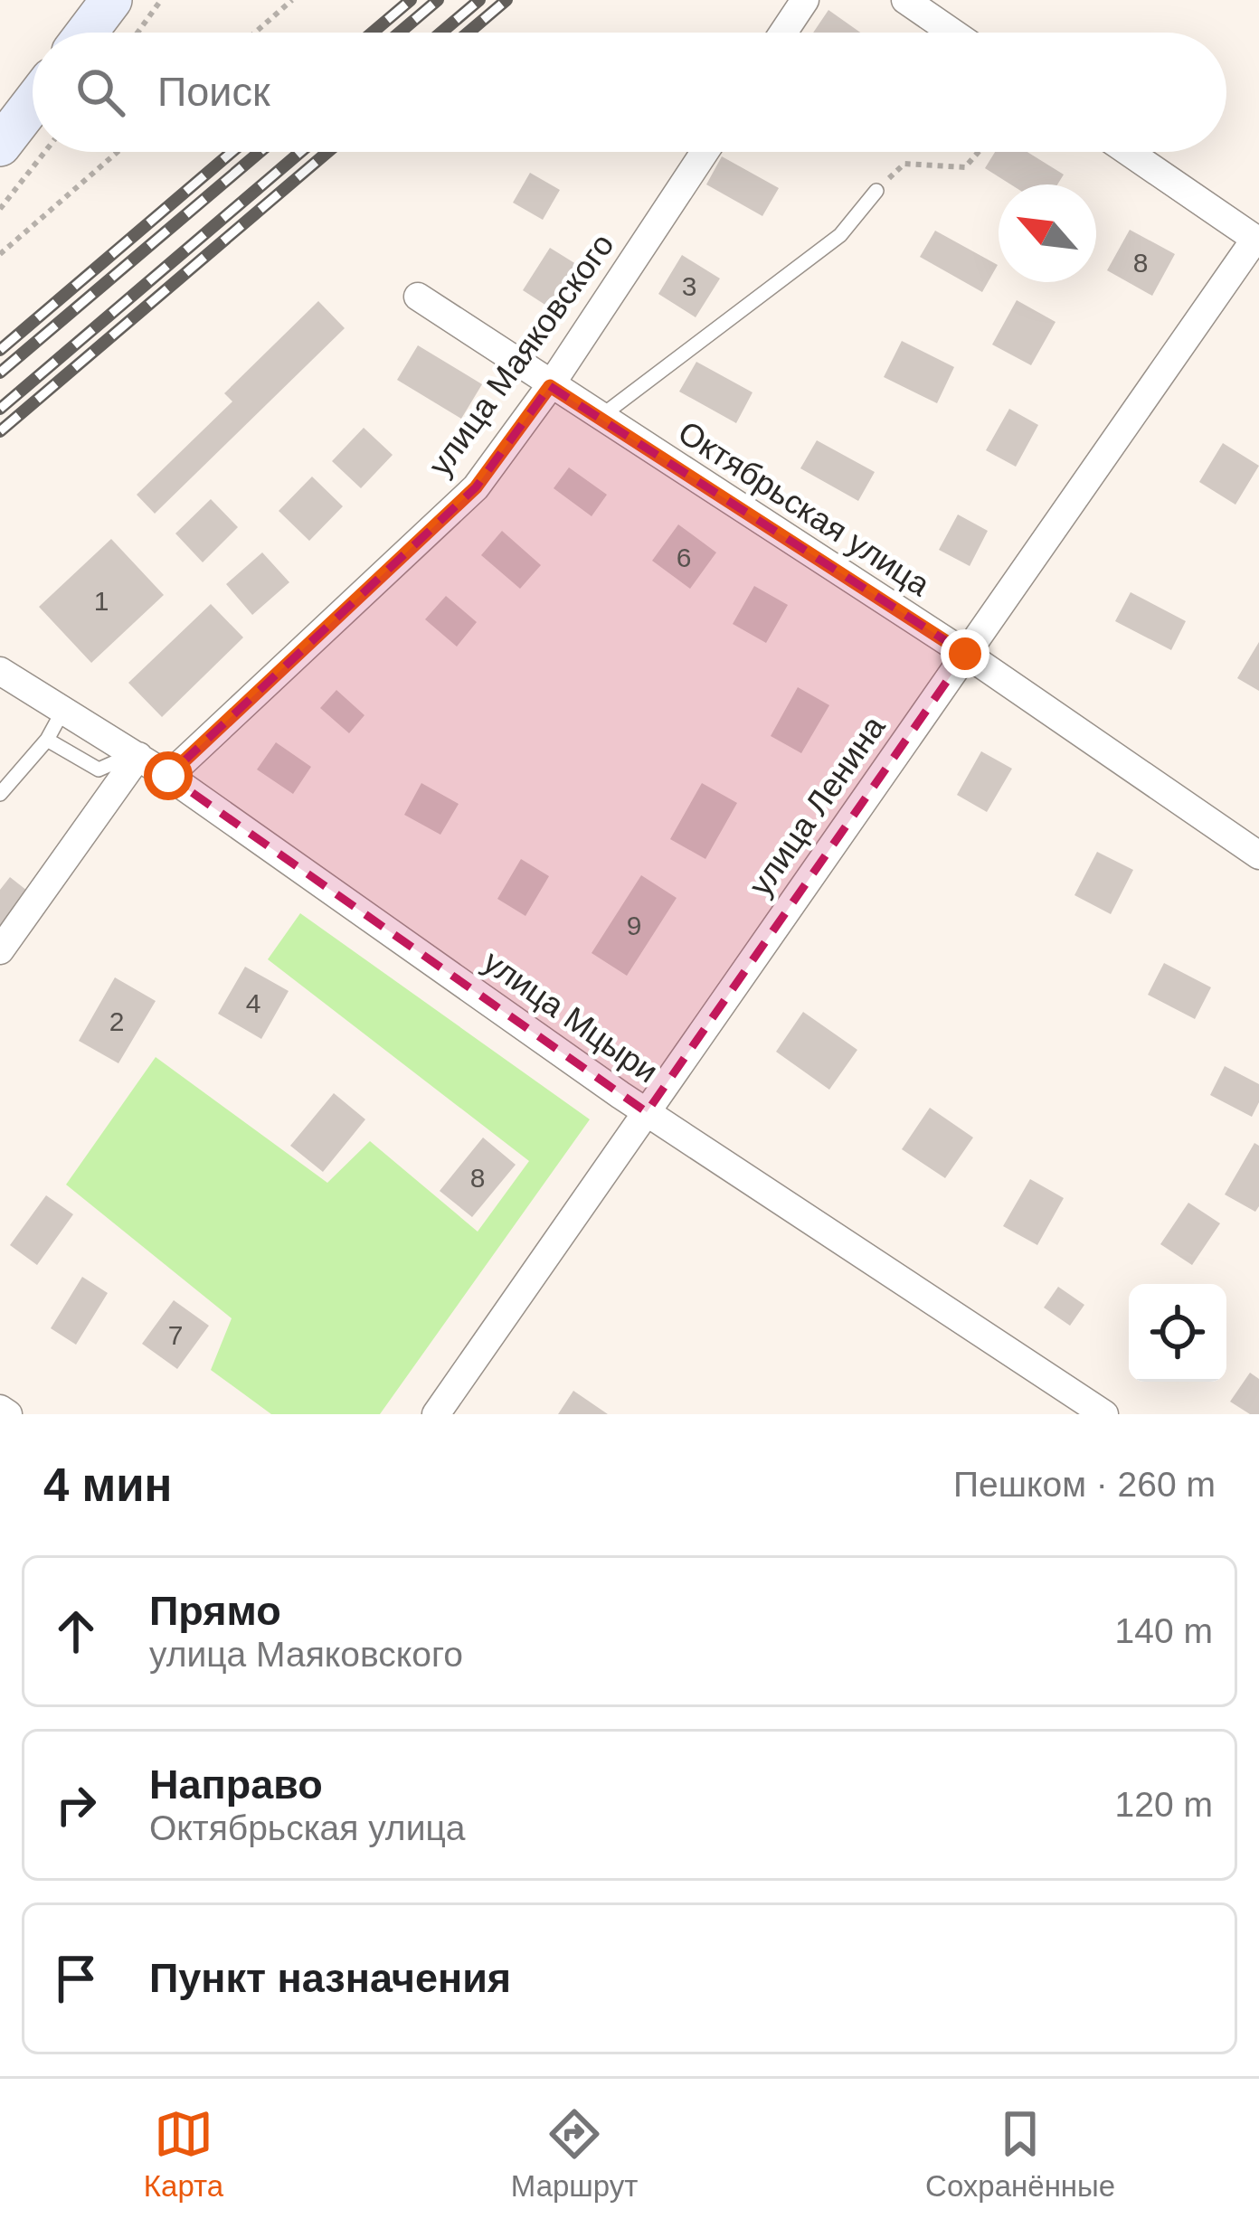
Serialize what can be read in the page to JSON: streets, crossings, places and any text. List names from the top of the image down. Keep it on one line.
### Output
{"streets":{"street":["улица Маяковского","Октябрьская улица","улица Ленина","улица Мцыри"]},"crossings":[["улица Маяковского","Октябрьская улица"],["улица Маяковского","улица Мцыри"],["Октябрьская улица","улица Ленина"],["улица Ленина","улица Мцыри"]],"house_numbers":["8","3","6","1","9","4","2","8","7"],"north":"top left","page":{"search":"Поиск","heading":["4 мин","Пешком · 260 m"],"list":[["Прямо","улица Маяковского","140 m"],["Направо","Октябрьская улица","120 m"],"Пункт назначения"],"nav":["Карта","Маршрут","Сохранённые"]}}
